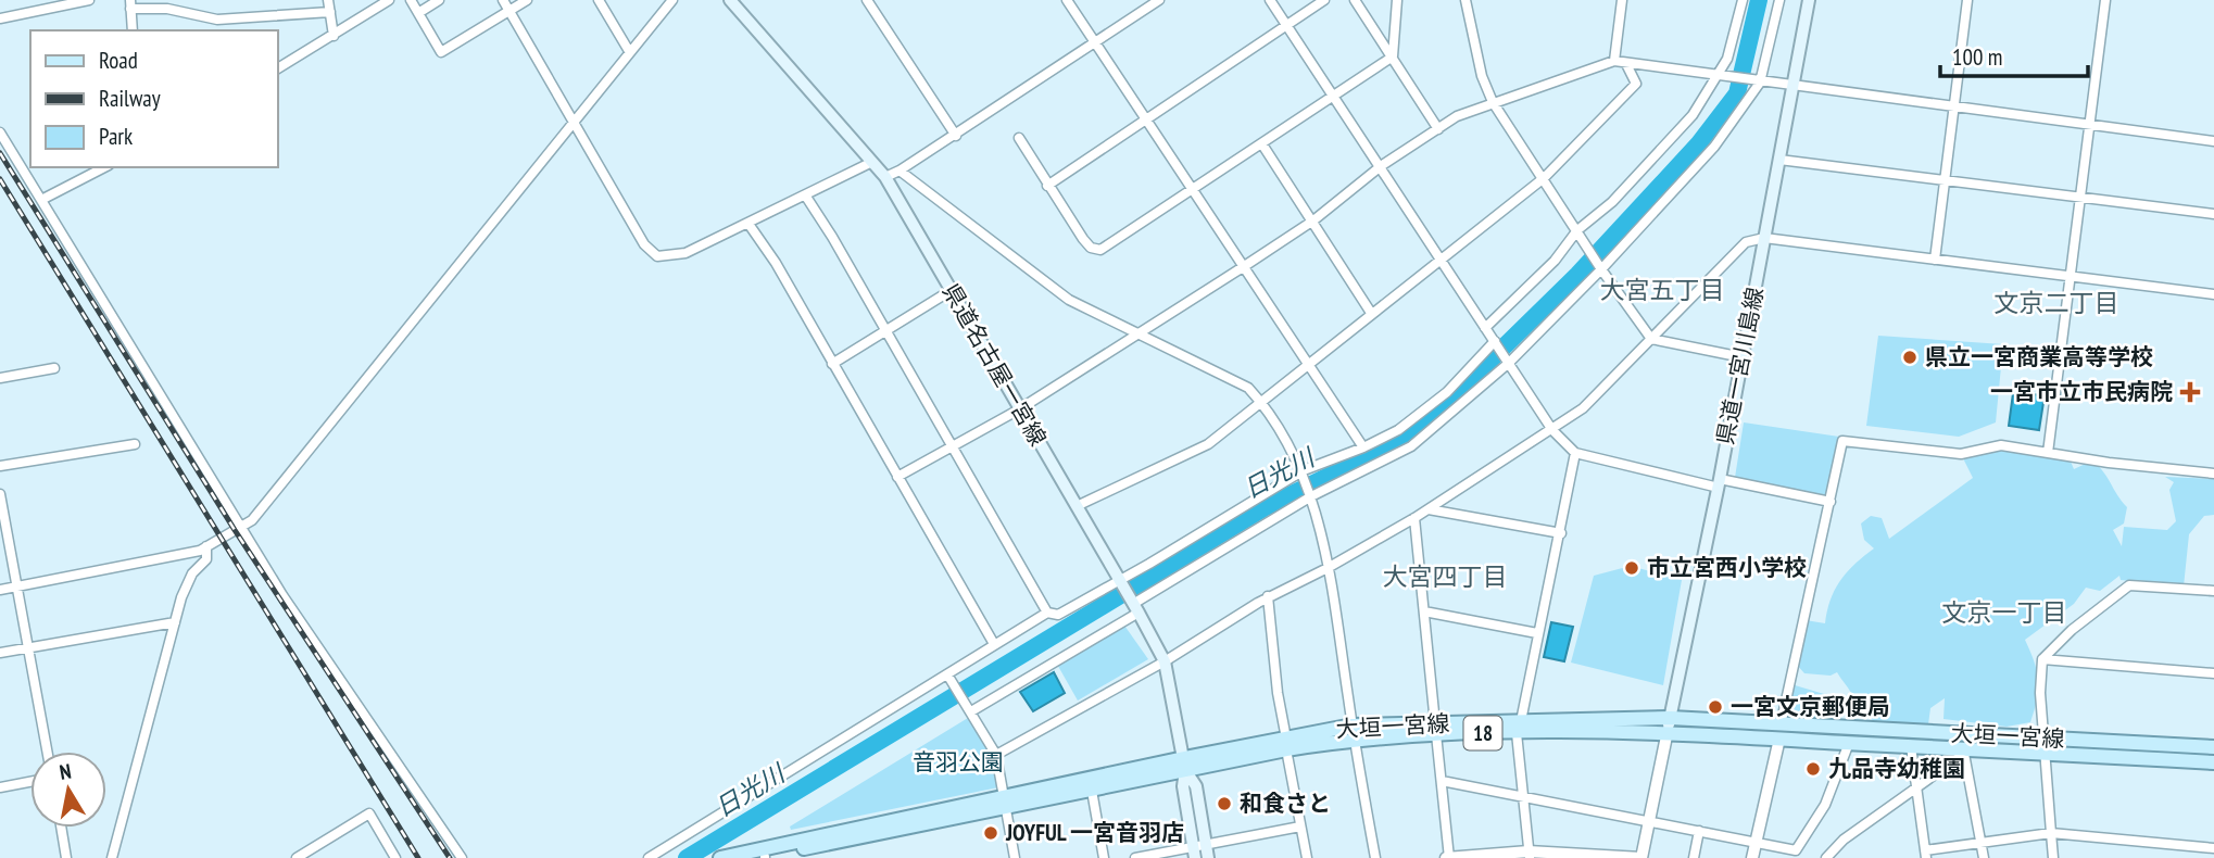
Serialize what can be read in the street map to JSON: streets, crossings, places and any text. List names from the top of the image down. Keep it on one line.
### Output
{"streets":{"main road":["県道名古屋一宮線","県道一宮川島線","大垣一宮線","18"]},"crossings":[["県道名古屋一宮線","大垣一宮線"],["県道一宮川島線","大垣一宮線"]],"districts":["大宮五丁目","文京二丁目","大宮四丁目","文京一丁目"],"water":["日光川"],"parks":["音羽公園"],"places":{"other":["県立一宮商業高等学校","市立宮西小学校","一宮文京郵便局","九品寺幼稚園","和食さと","JOYFUL 一宮音羽店"],"health":["一宮市立市民病院"]},"legend":["Road","Railway","Park"],"scale_bar":"100 m","north":"top"}
